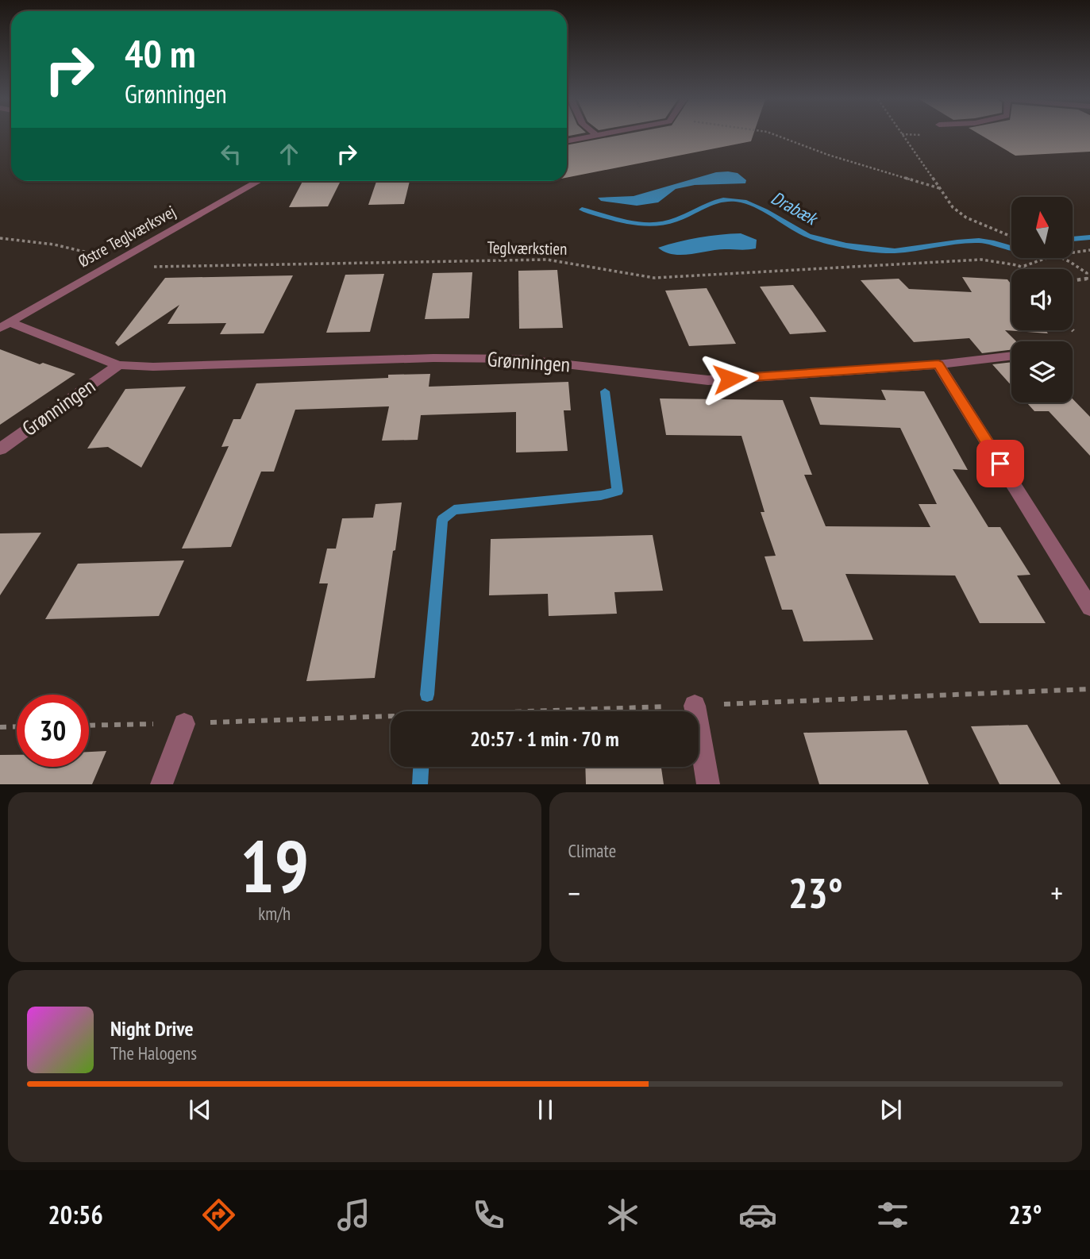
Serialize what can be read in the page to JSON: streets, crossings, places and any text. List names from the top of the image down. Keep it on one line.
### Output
{"streets":{"street":["Østre Teglværksvej","Grønningen"],"path":["Teglværkstien"]},"crossings":[["Østre Teglværksvej","Teglværkstien"],["Østre Teglværksvej","Grønningen"]],"water":["Drabæk"],"north":"top","page":{"turn":["40 m","Grønningen"],"limit":"30","trip":"20:57 · 1 min · 70 m","tile":[["19","km/h"],"Climate"],"heat":["−","23°","+"],"song":["Night Drive","The Halogens"],"tabs":["20:56","23°"]}}
